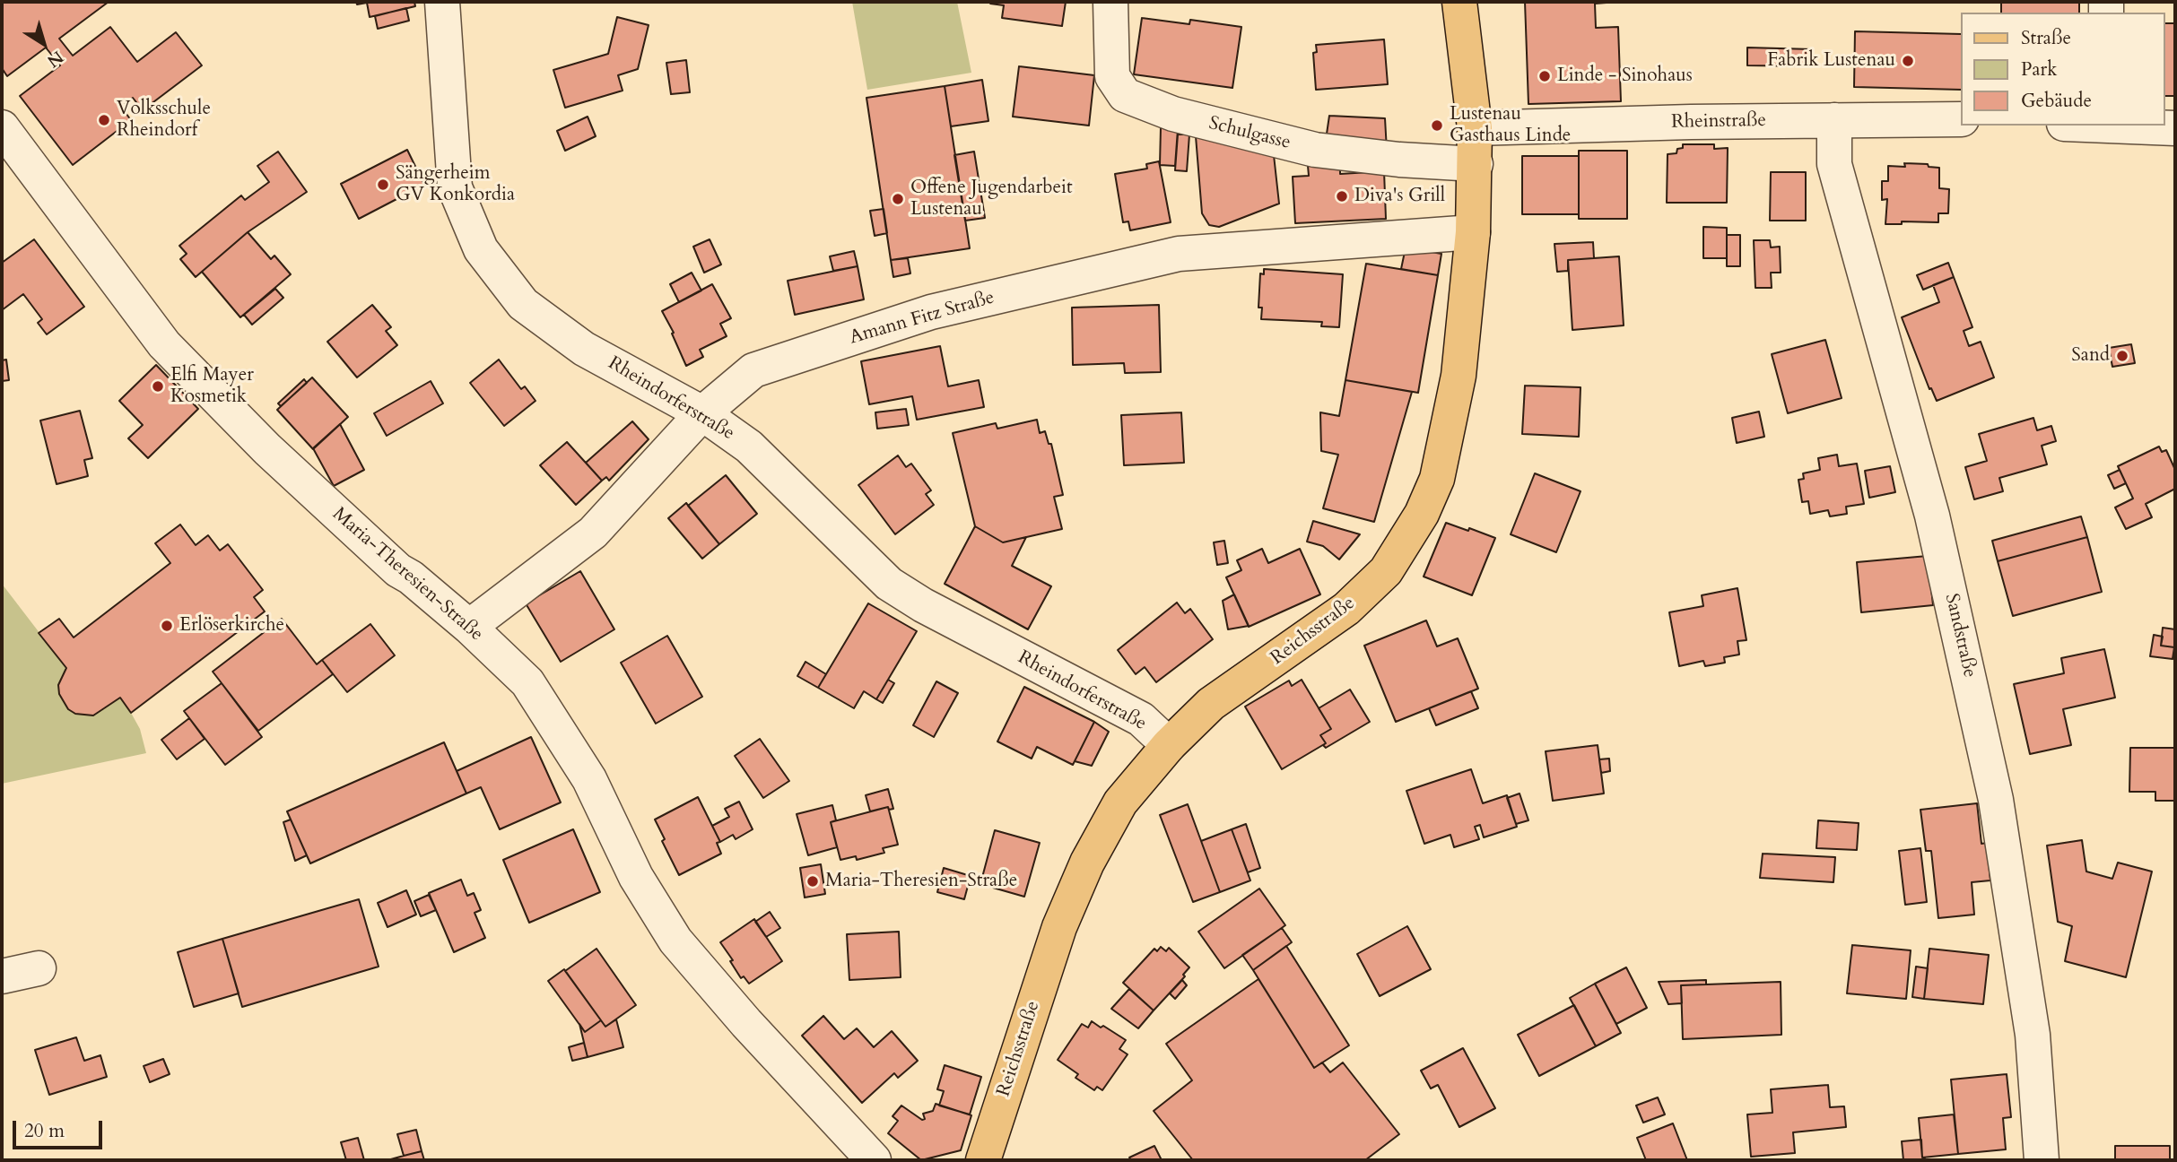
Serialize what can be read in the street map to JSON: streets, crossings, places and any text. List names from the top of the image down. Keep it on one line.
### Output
{"streets":{"main road":["Reichsstraße"],"street":["Rheinstraße","Schulgasse","Amann Fitz Straße","Rheindorferstraße","Maria-Theresien-Straße","Sandstraße"]},"crossings":[["Rheinstraße","Reichsstraße"],["Rheinstraße","Sandstraße"],["Schulgasse","Reichsstraße"],["Amann Fitz Straße","Rheindorferstraße"],["Amann Fitz Straße","Maria-Theresien-Straße"],["Amann Fitz Straße","Reichsstraße"],["Rheindorferstraße","Reichsstraße"]],"places":["Fabrik Lustenau","Linde - Sinohaus","Volksschule Rheindorf","Lustenau Gasthaus Linde","Sängerheim GV Konkordia","Diva's Grill","Offene Jugendarbeit Lustenau","Sand","Elfi Mayer Kosmetik","Erlöserkirche","Maria-Theresien-Straße"],"legend":["Straße","Park","Gebäude"],"scale_bar":"20 m","north":"bottom right"}
